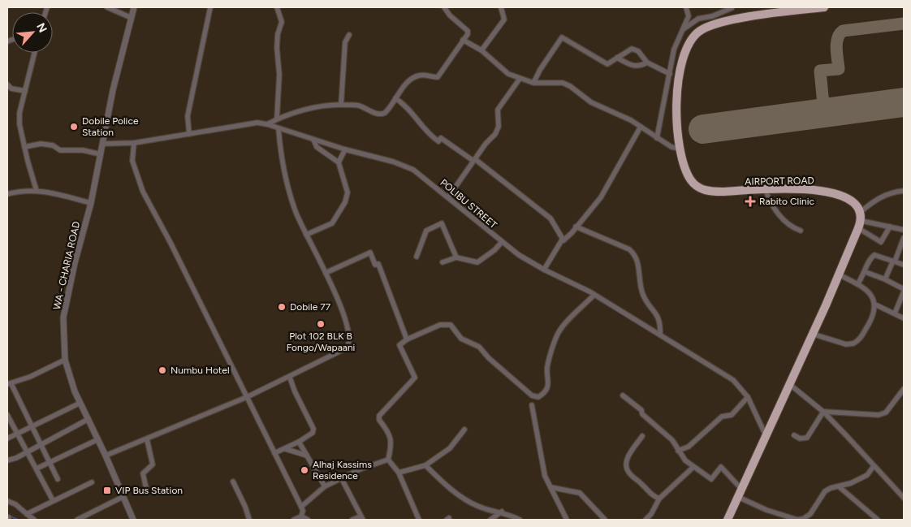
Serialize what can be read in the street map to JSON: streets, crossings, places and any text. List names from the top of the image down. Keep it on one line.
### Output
{"streets":{"highway":["AIRPORT ROAD"],"street":["POLIBU STREET","WA - CHARIA ROAD"]},"crossings":[["POLIBU STREET","WA - CHARIA ROAD"]],"places":{"other":["Dobile Police Station","Dobile 77","Plot 102 BLK B Fongo/Wapaani","Numbu Hotel","Alhaj Kassims Residence"],"health":["Rabito Clinic"],"transit":["VIP Bus Station"]},"north":"top right"}
